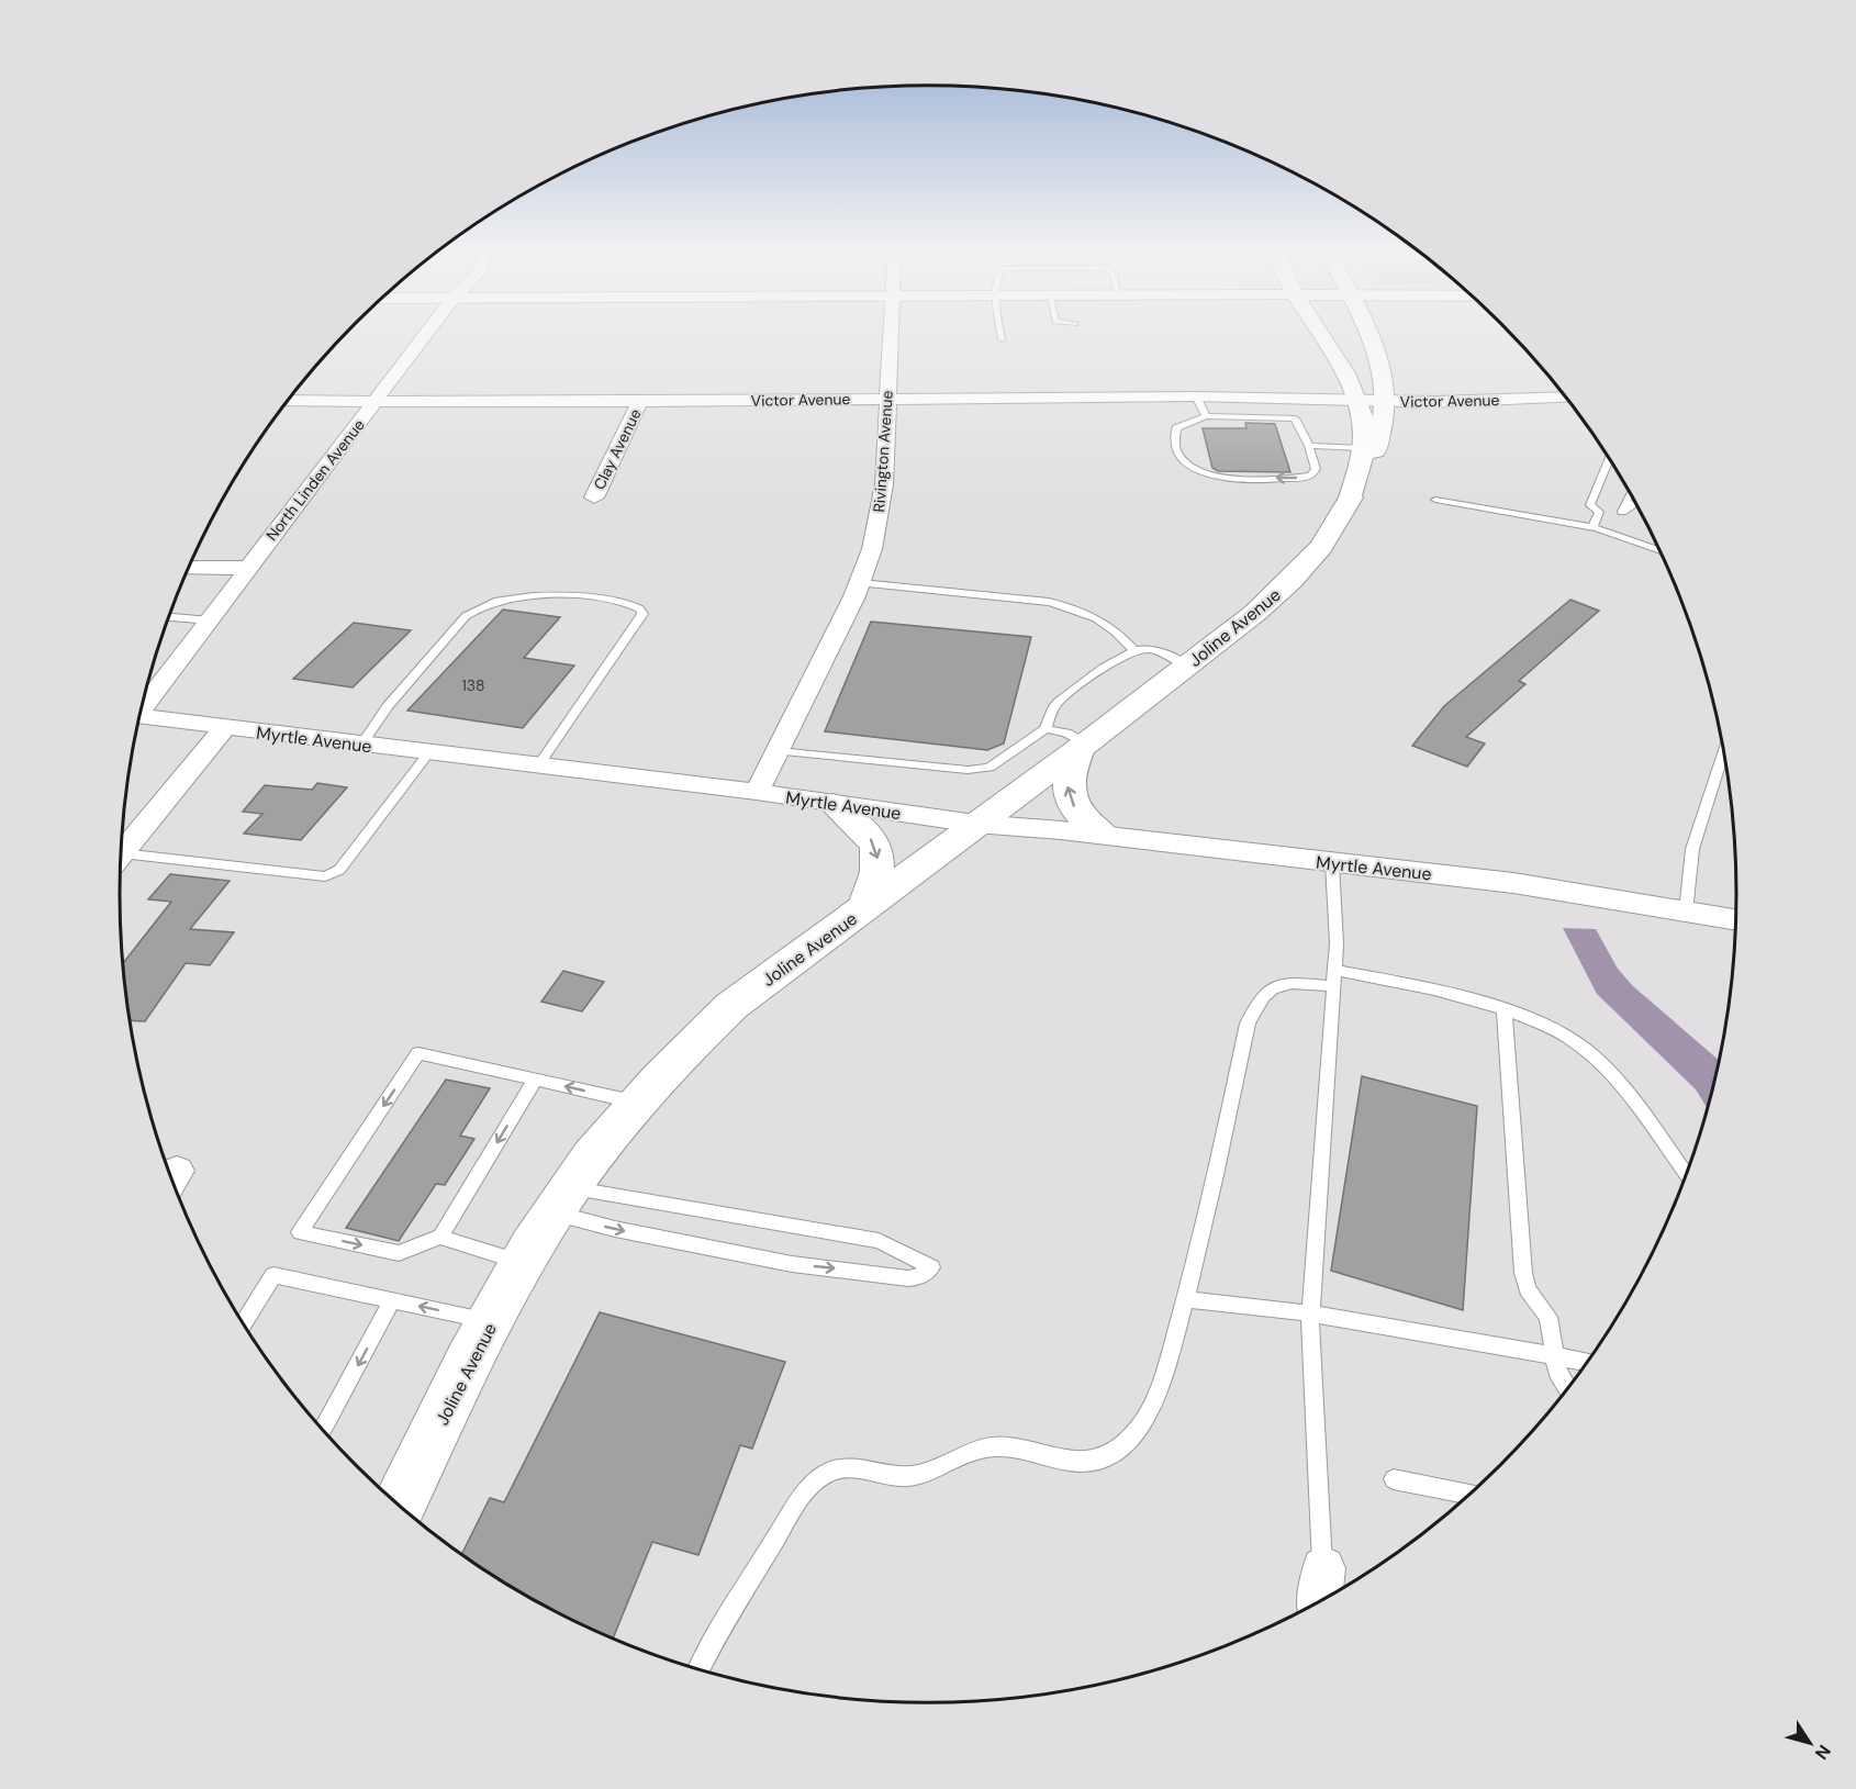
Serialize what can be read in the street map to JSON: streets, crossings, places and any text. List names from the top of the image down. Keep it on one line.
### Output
{"streets":{"main road":["Joline Avenue"],"street":["Victor Avenue","Clay Avenue","Rivington Avenue","North Linden Avenue","Myrtle Avenue"]},"crossings":[["Victor Avenue","Clay Avenue"],["Victor Avenue","Rivington Avenue"],["Victor Avenue","North Linden Avenue"],["Victor Avenue","Joline Avenue"],["Rivington Avenue","Myrtle Avenue"],["Joline Avenue","Myrtle Avenue"]],"house_numbers":["138"],"north":"bottom right"}
